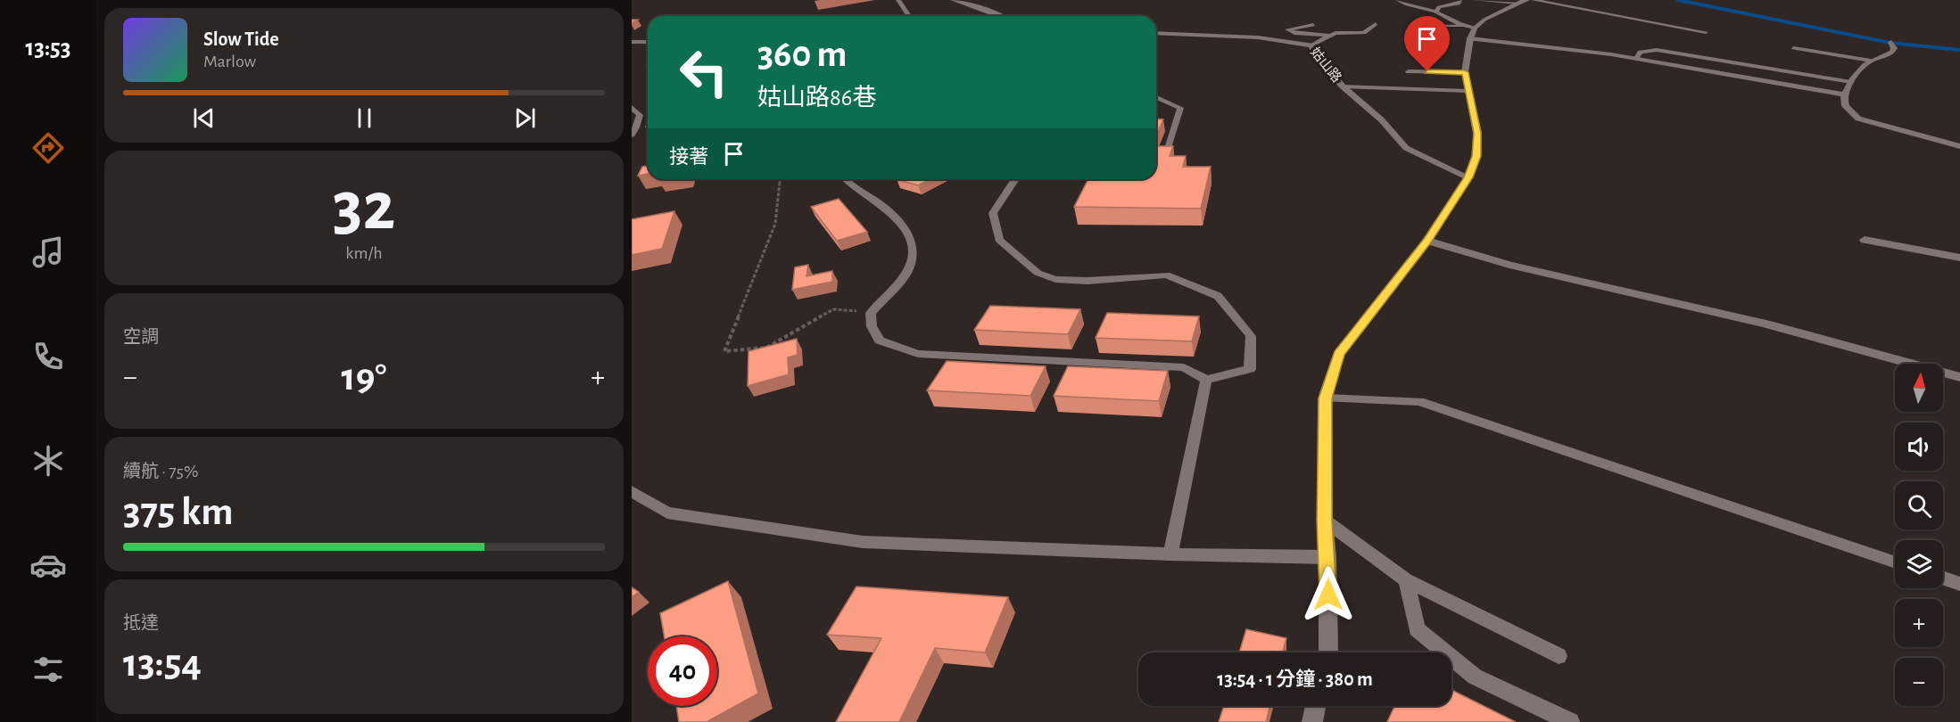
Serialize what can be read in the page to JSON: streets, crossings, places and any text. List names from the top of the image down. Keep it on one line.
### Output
{"streets":{"street":["姑山路"]},"north":"top","page":{"tabs":"13:53","turn":["360 m","姑山路86巷"],"song":["Slow Tide","Marlow"],"then":"接著","tile":[["32","km/h"],"空調",["續航 · 75%","375 km"],["抵達","13:54"]],"heat":["−","19°","+"],"map_buttons":["+","−"],"limit":"40","trip":"13:54 · 1 分鐘 · 380 m"}}
